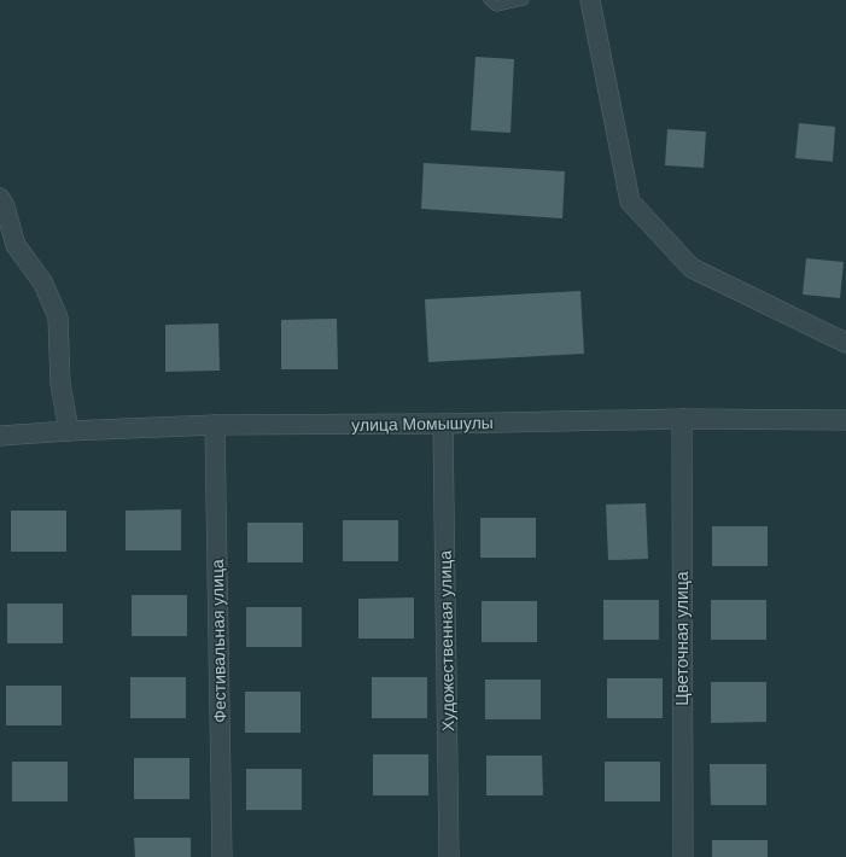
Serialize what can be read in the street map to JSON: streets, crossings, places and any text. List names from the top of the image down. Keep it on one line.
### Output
{"streets":{"street":["улица Момышулы","Цветочная улица","Фестивальная улица","Художественная улица"]},"crossings":[["улица Момышулы","Цветочная улица"],["улица Момышулы","Фестивальная улица"],["улица Момышулы","Художественная улица"]]}
